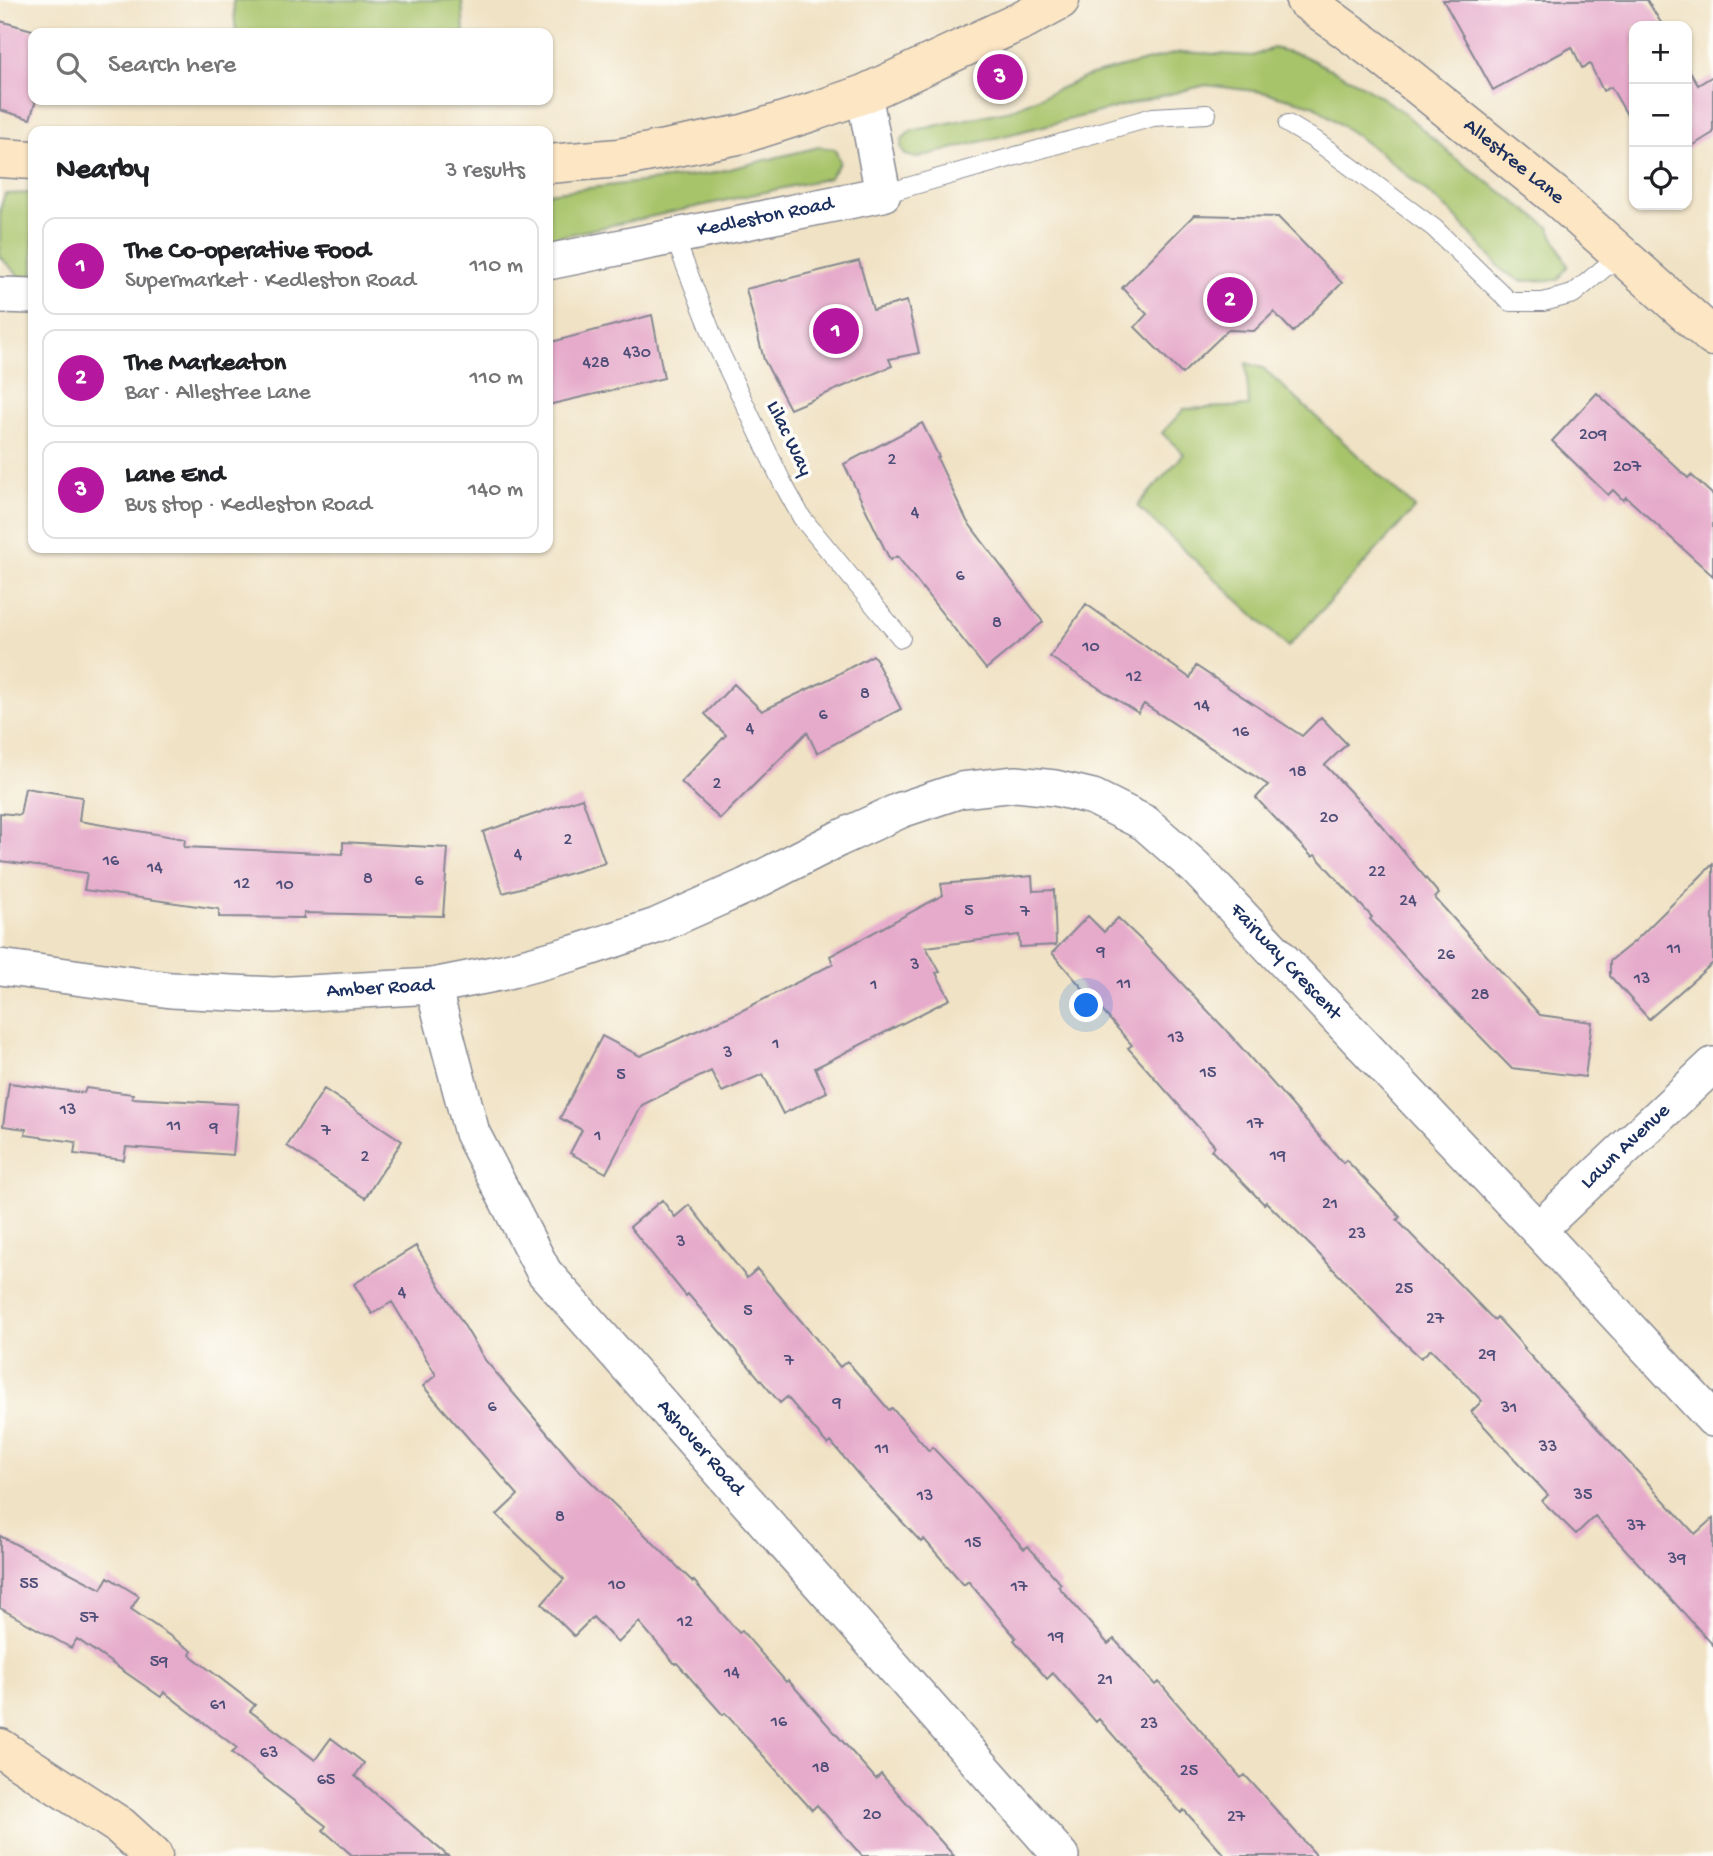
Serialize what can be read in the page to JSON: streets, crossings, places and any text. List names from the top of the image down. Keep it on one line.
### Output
{"streets":{"street":["Allestree Lane","Kedleston Road","Fairway Crescent","Amber Road","Lawn Avenue","Ashover Road"],"lane":["Lilac Way"]},"crossings":[["Kedleston Road","Lilac Way"],["Fairway Crescent","Amber Road"],["Fairway Crescent","Lawn Avenue"],["Amber Road","Ashover Road"]],"house_numbers":["430","428","209","2","207","4","6","8","10","12","8","14","6","4","16","18","2","20","2","4","16","14","22","8","6","12","10","24","5","7","11","9","26","3","13","11","1","28","13","1","3","15","5","13","17","11","9","7","1","19","2","21","23","3","25","4","5","27","29","7","9","6","31","33","11","35","13","8","37","15","39","55","10","17","57","12","19","59","14","21","61","16","23","63","18","25","65","20","27"],"page":{"map_buttons":["+","−"],"search":"Search here","pins":["3","2","1"],"heading":["Nearby","3 results"],"list":[{"mark":"1","name":"The Co-operative Food","note":"Supermarket · Kedleston Road","value":"110 m"},{"mark":"2","name":"The Markeaton","note":"Bar · Allestree Lane","value":"110 m"},{"mark":"3","name":"Lane End","note":"Bus stop · Kedleston Road","value":"140 m"}]}}
